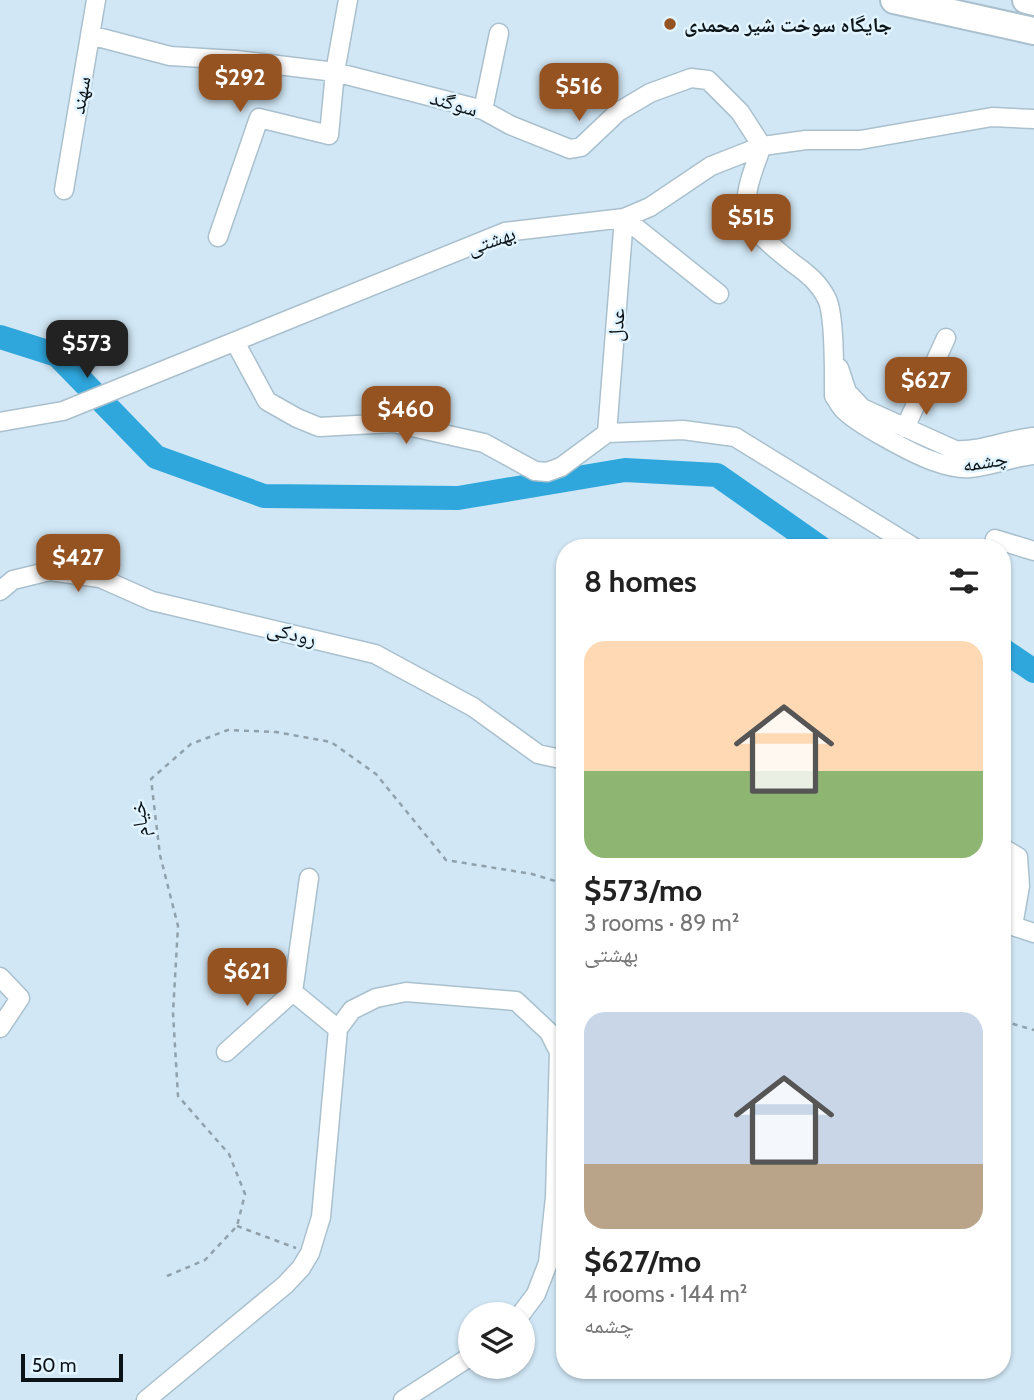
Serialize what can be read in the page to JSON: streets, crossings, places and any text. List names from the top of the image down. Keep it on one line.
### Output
{"streets":{"street":["سهند","سوگند","بهشتی","عدل","چشمه","رودکی"],"path":["خیام"]},"crossings":[["سهند","سوگند"],["سوگند","بهشتی"],["سوگند","چشمه"],["بهشتی","عدل"],["بهشتی","چشمه"]],"places":["جایگاه سوخت شیر محمدی"],"scale_bar":"50 m","page":{"price":["$292","$516","$515","$573","$627","$460","$427","$621"],"heading":"8 homes","list":[{"name":"$573/mo","note":"3 rooms · 89 m² · بهشتی"},{"name":"$627/mo","note":"4 rooms · 144 m² · چشمه"}],"scale":"50 m"}}
